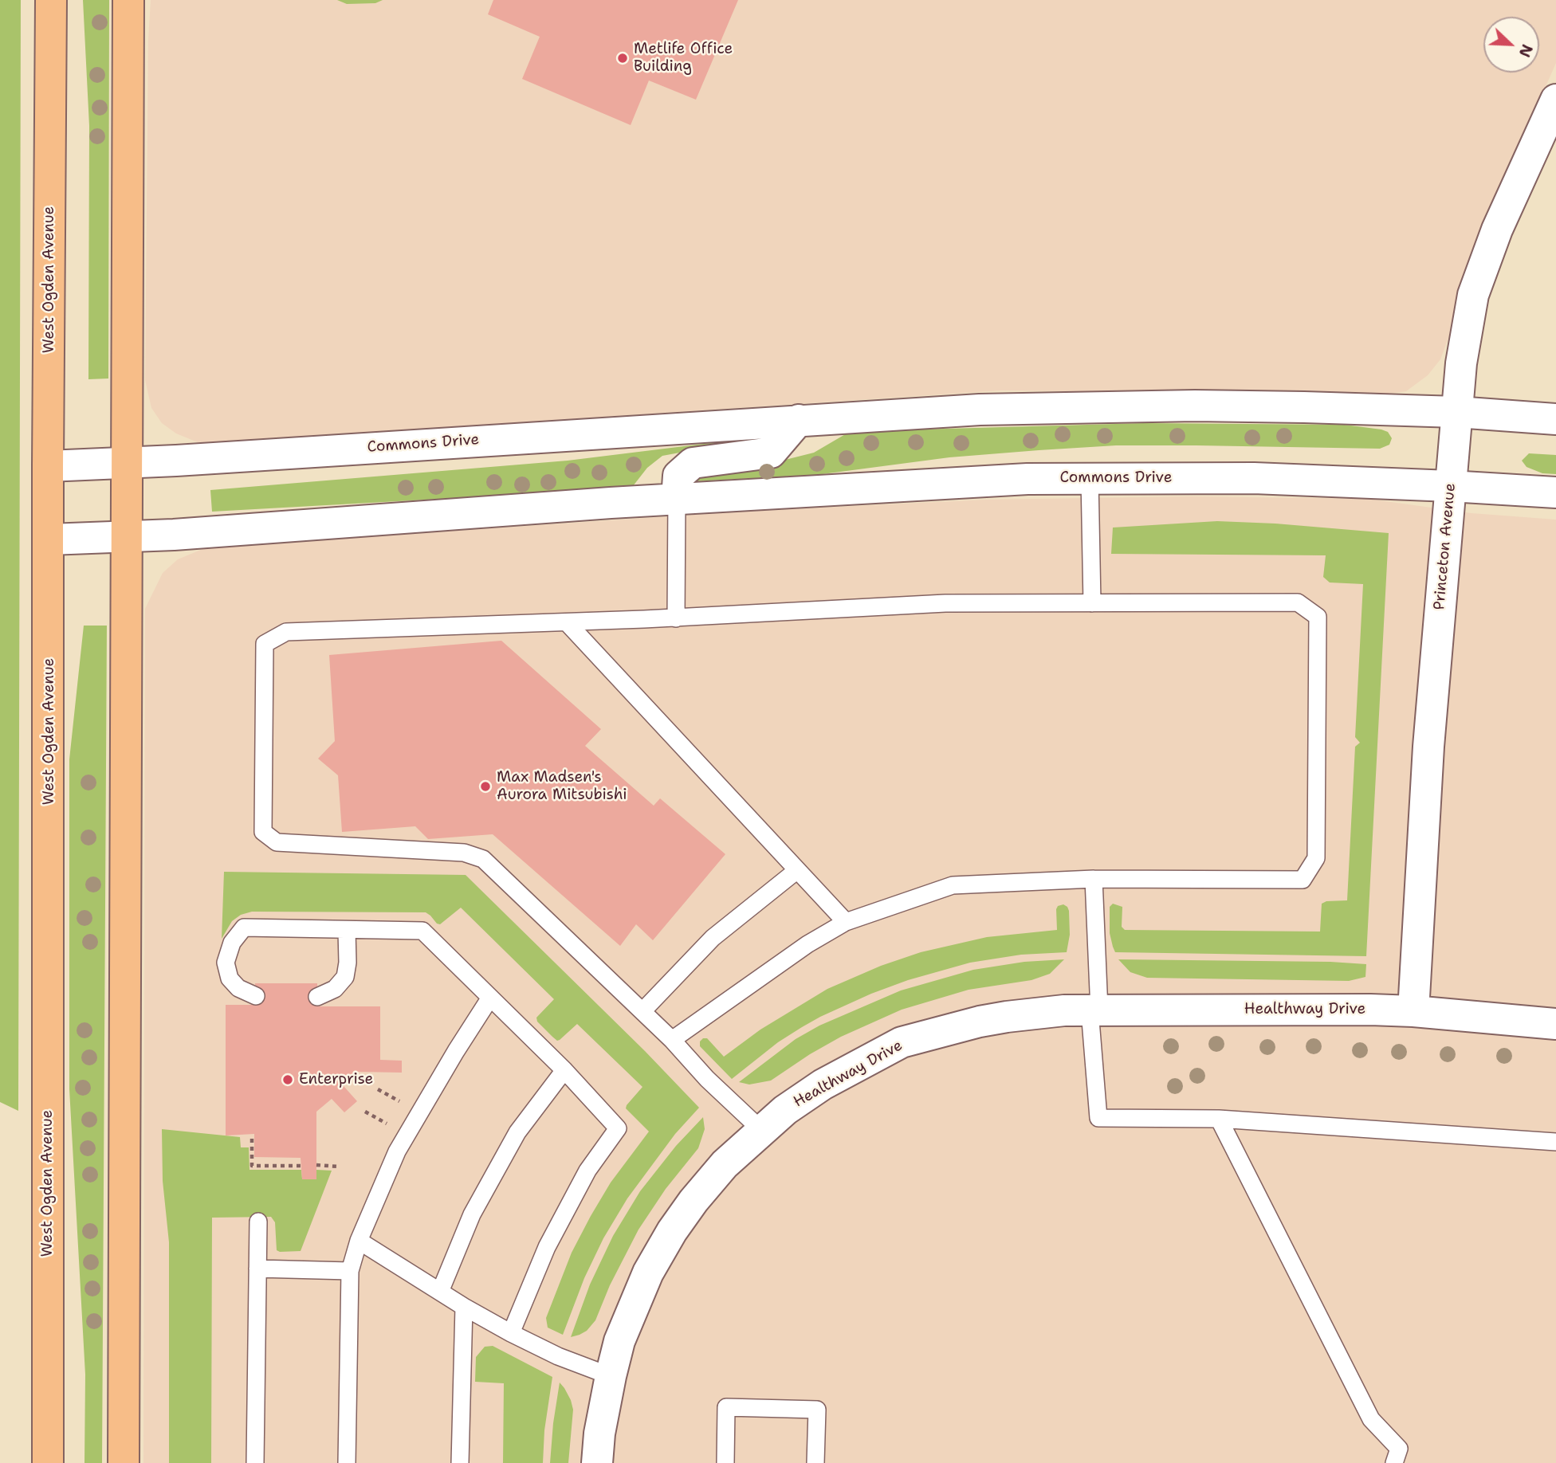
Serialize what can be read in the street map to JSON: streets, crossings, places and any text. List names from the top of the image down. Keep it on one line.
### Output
{"streets":{"main road":["West Ogden Avenue"],"street":["Commons Drive","Princeton Avenue","Healthway Drive"]},"crossings":[["West Ogden Avenue","Commons Drive"],["Commons Drive","Princeton Avenue"],["Princeton Avenue","Healthway Drive"]],"places":["Metlife Office Building","Max Madsen's Aurora Mitsubishi","Enterprise"],"north":"bottom right"}
